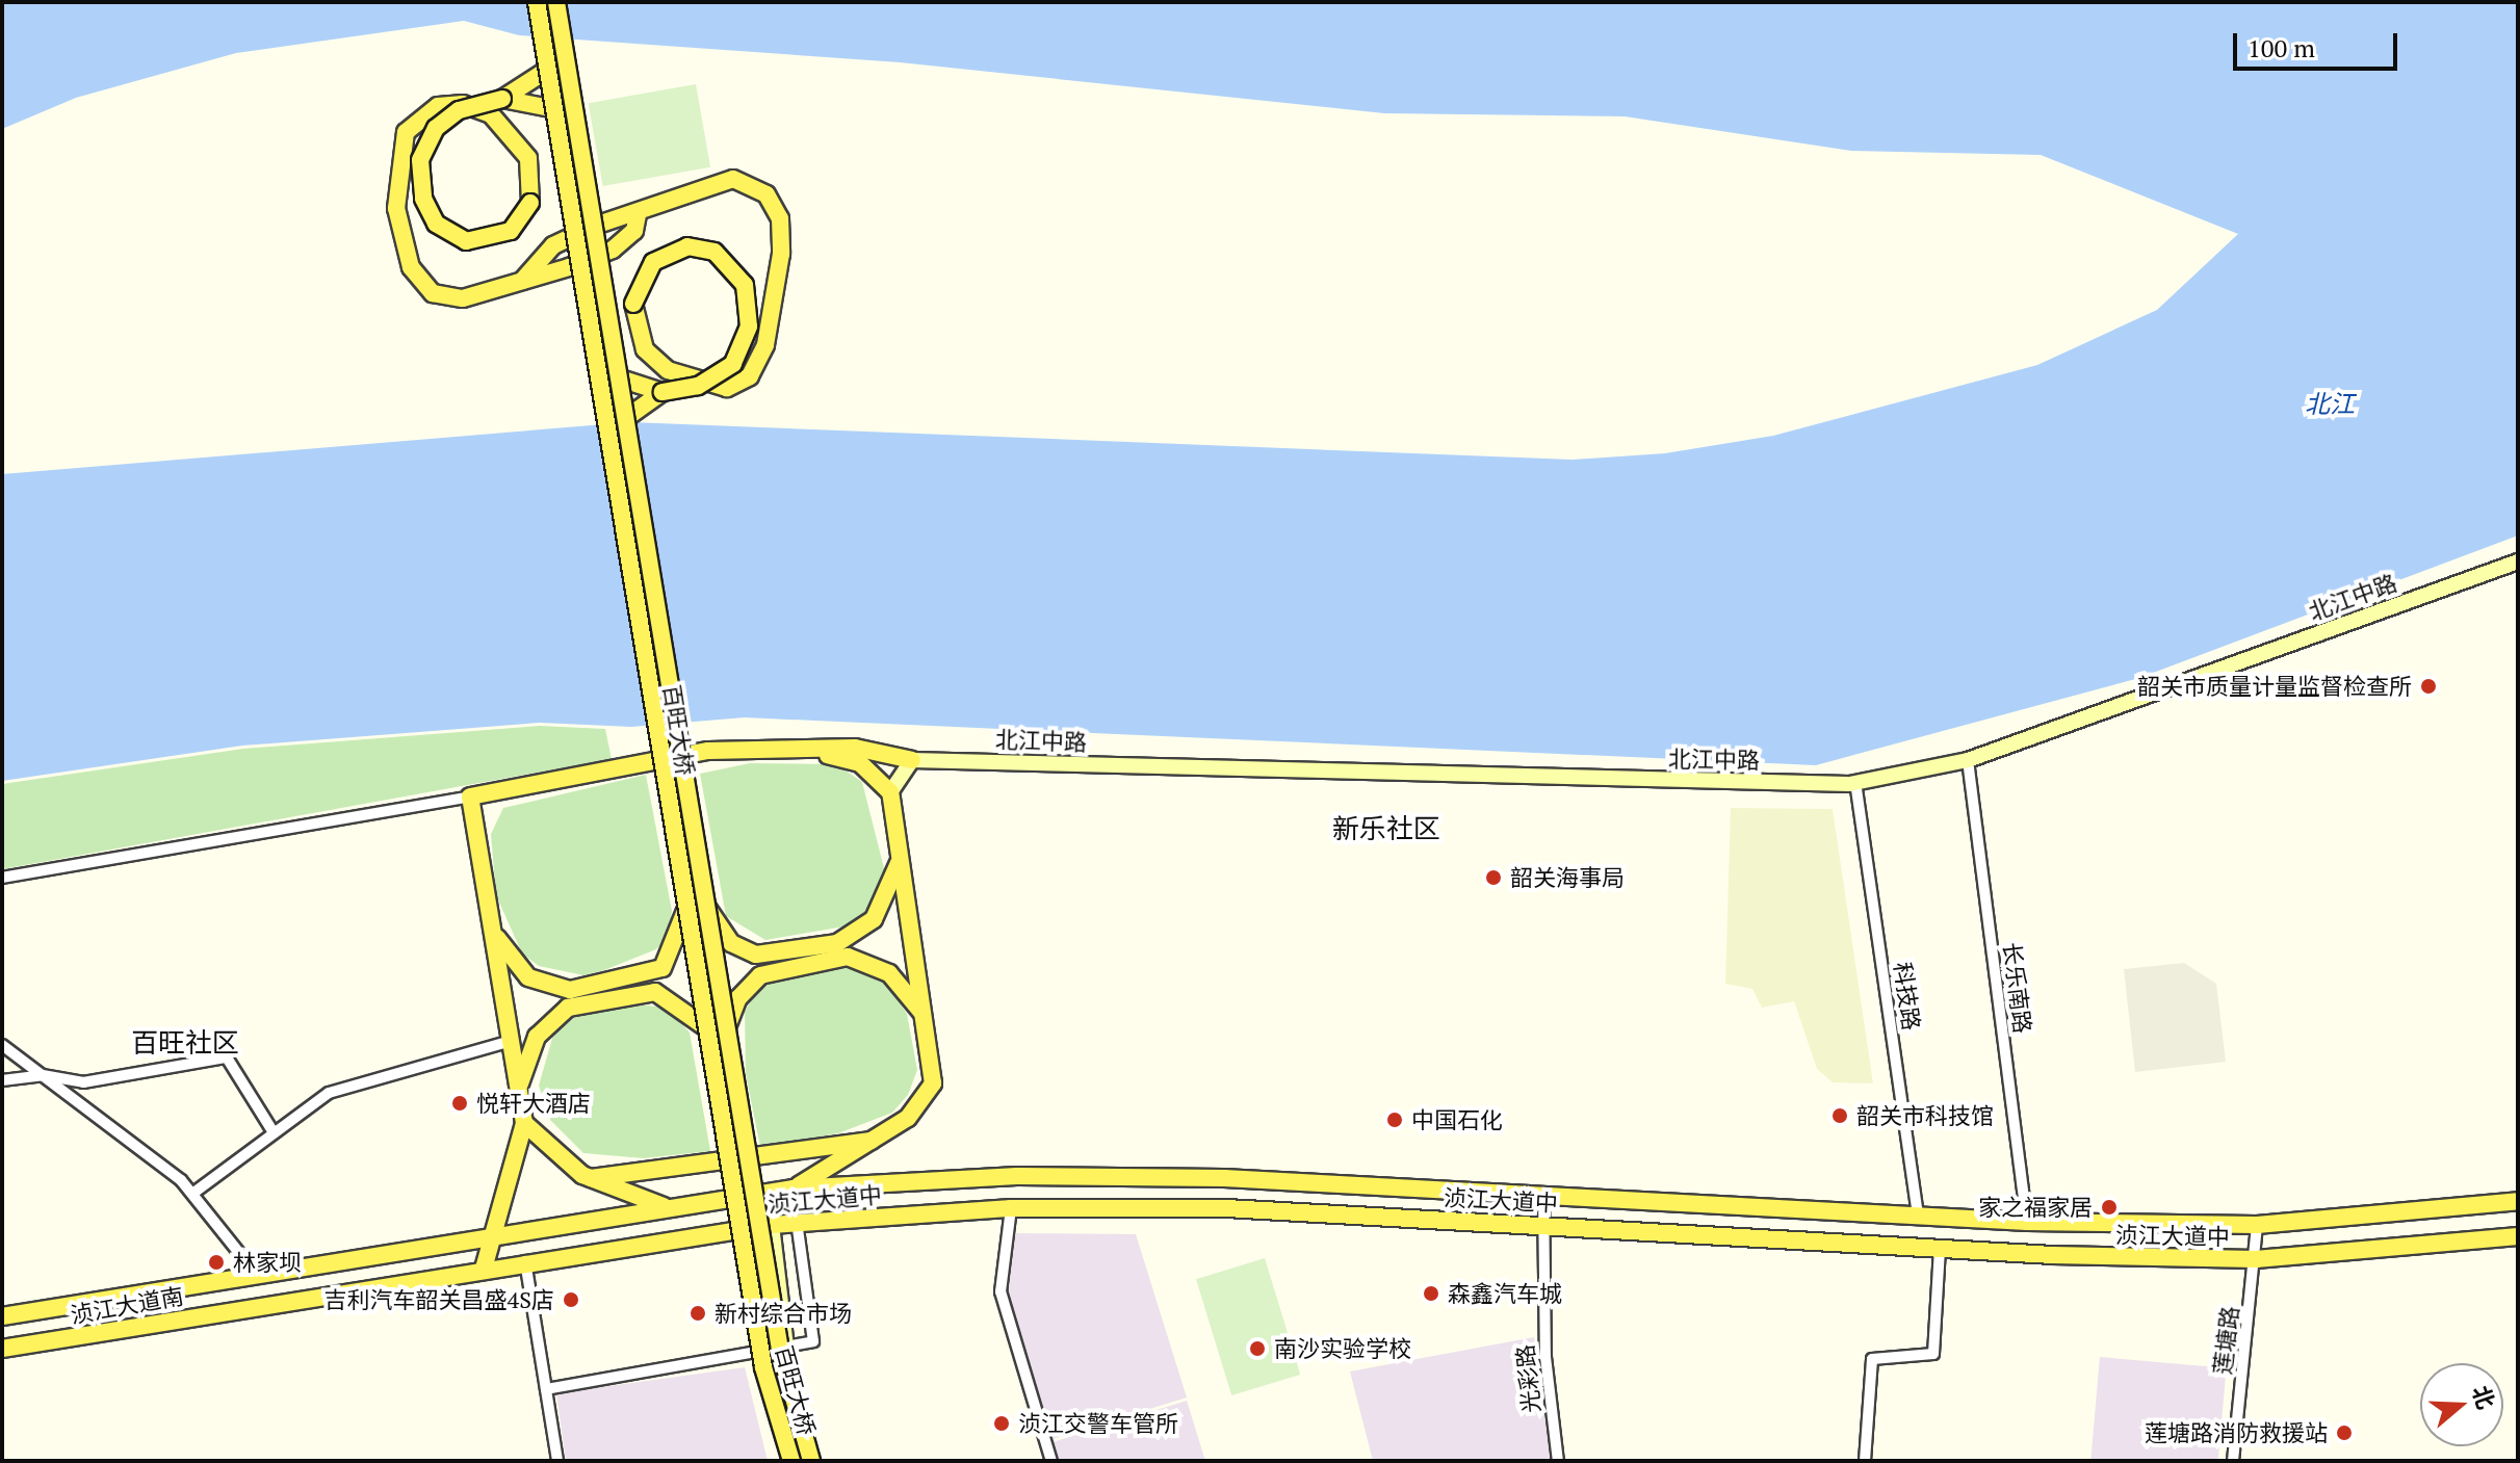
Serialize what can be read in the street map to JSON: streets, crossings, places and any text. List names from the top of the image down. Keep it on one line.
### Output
{"streets":{"main road":["百旺大桥","浈江大道中","浈江大道南"],"street":["北江中路","长乐南路","科技路","莲塘路","光彩路"]},"crossings":[["北江中路","长乐南路"],["北江中路","科技路"],["长乐南路","浈江大道中"],["科技路","浈江大道中"],["浈江大道中","浈江大道南"],["浈江大道中","莲塘路"],["浈江大道中","光彩路"]],"districts":["新乐社区","百旺社区"],"water":["北江"],"places":["韶关市质量计量监督检查所","韶关海事局","悦轩大酒店","韶关市科技馆","中国石化","家之福家居","林家坝","森鑫汽车城","吉利汽车韶关昌盛4S店","新村综合市场","南沙实验学校","浈江交警车管所","莲塘路消防救援站"],"scale_bar":"100 m","north":"right"}
